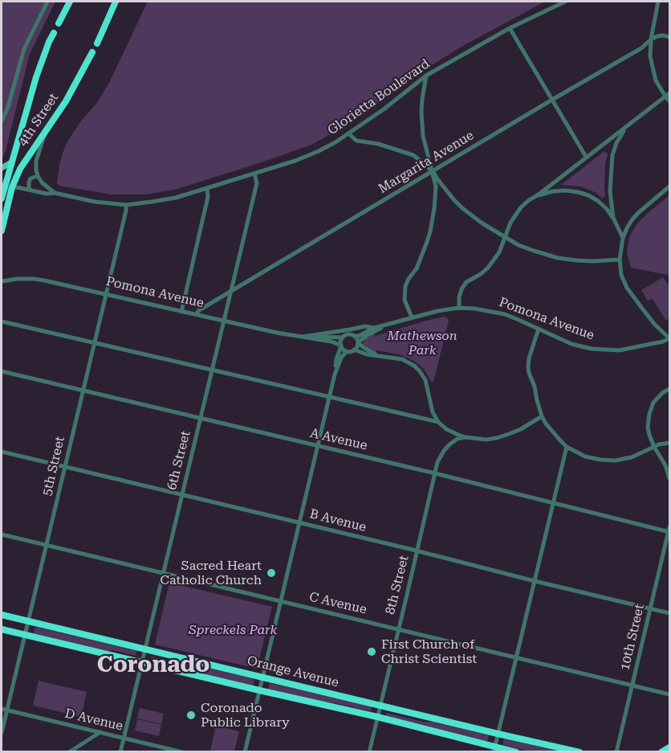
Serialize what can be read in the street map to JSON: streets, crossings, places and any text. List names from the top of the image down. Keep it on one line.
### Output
{"streets":{"highway":["4th Street","Orange Avenue"],"street":["Glorietta Boulevard","Margarita Avenue","Pomona Avenue","A Avenue","6th Street","5th Street","B Avenue","8th Street","C Avenue","10th Street","D Avenue"]},"crossings":[["Glorietta Boulevard","4th Street"],["Glorietta Boulevard","6th Street"],["Glorietta Boulevard","5th Street"],["Margarita Avenue","Pomona Avenue"],["Margarita Avenue","6th Street"],["Pomona Avenue","6th Street"],["Pomona Avenue","5th Street"],["A Avenue","6th Street"],["A Avenue","5th Street"],["A Avenue","8th Street"],["A Avenue","10th Street"],["6th Street","B Avenue"],["6th Street","C Avenue"],["6th Street","Orange Avenue"],["6th Street","D Avenue"],["5th Street","B Avenue"],["5th Street","C Avenue"],["5th Street","Orange Avenue"],["5th Street","D Avenue"],["B Avenue","8th Street"],["B Avenue","10th Street"],["8th Street","C Avenue"],["8th Street","Orange Avenue"],["C Avenue","10th Street"]],"districts":["Coronado"],"parks":["Mathewson Park","Spreckels Park"],"places":["Sacred Heart Catholic Church","First Church of Christ Scientist","Coronado Public Library"]}
